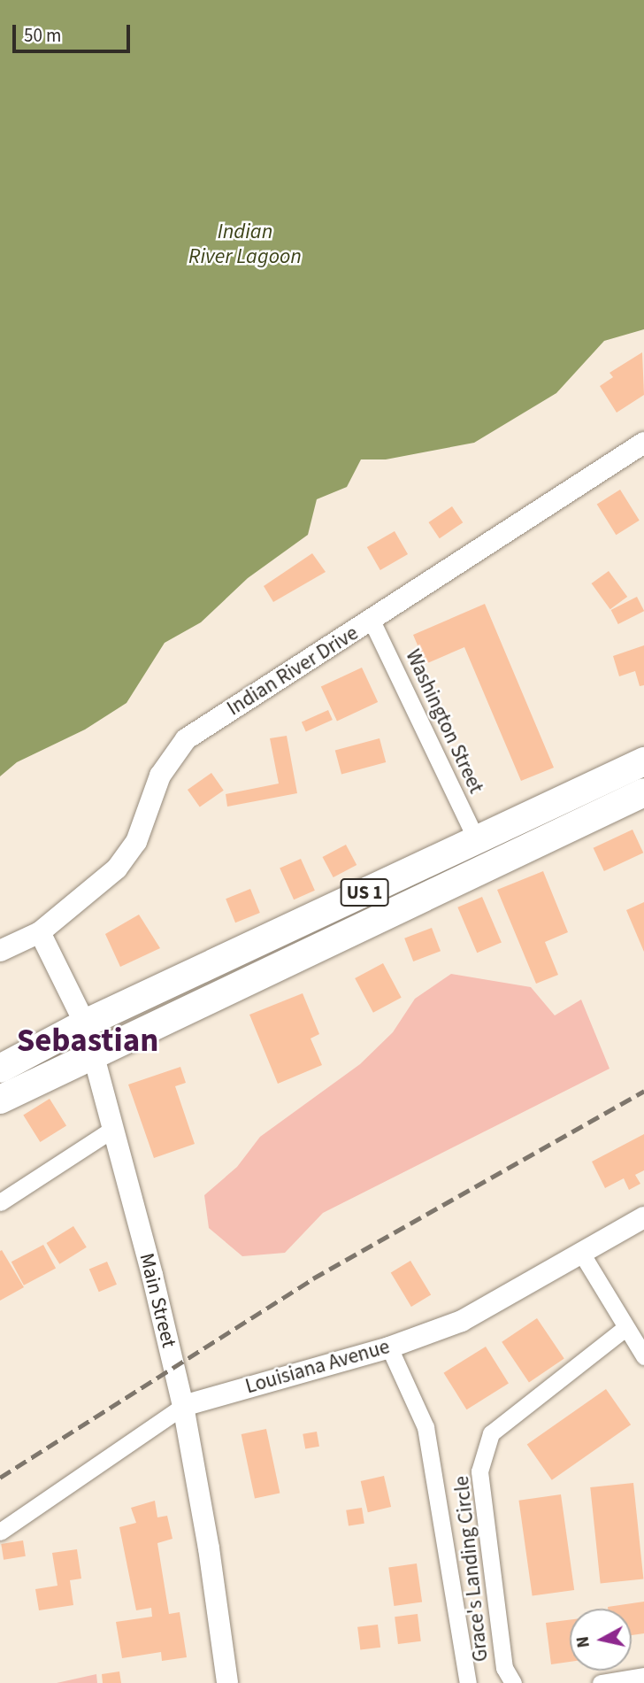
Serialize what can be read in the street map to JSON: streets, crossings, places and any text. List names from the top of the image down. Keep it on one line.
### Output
{"streets":{"main road":["US 1"],"street":["Indian River Drive","Washington Street","Main Street","Louisiana Avenue","Grace's Landing Circle"]},"crossings":[["Indian River Drive","Washington Street"],["Indian River Drive","Main Street"],["Washington Street","US 1"],["US 1","Main Street"],["Main Street","Louisiana Avenue"]],"districts":["Sebastian"],"water":["Indian River Lagoon"],"scale_bar":"50 m","north":"left"}
